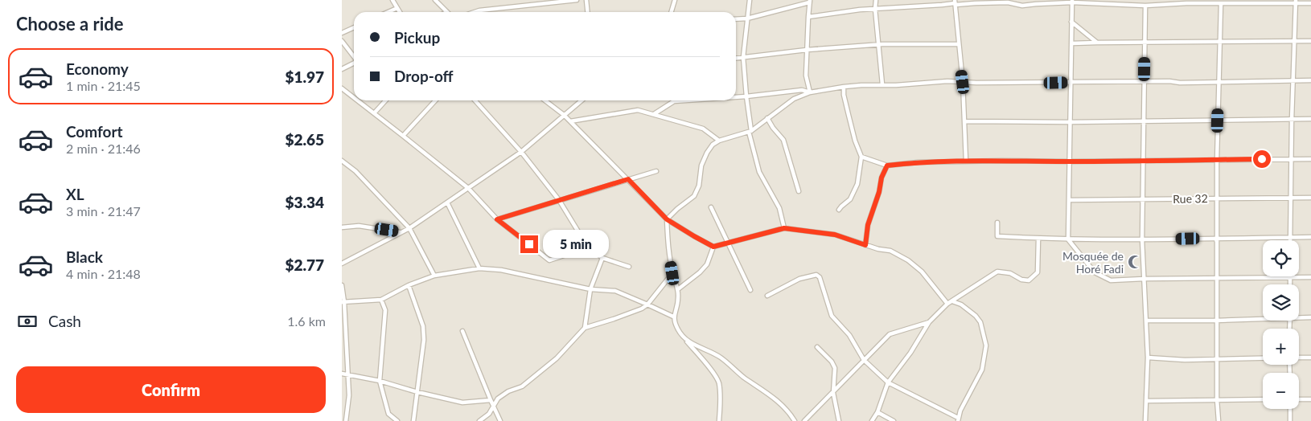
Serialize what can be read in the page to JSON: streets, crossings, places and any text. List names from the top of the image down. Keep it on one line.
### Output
{"streets":{"street":["Rue 32"]},"places":{"mosque":["Mosquée de Horé Fadi"]},"page":{"heading":"Choose a ride","banner":["Pickup","Drop-off"],"list":[{"name":"Economy","note":"1 min · 21:45","value":"$1.97"},{"name":"Comfort","note":"2 min · 21:46","value":"$2.65"},{"name":"XL","note":"3 min · 21:47","value":"$3.34"},{"name":"Black","note":"4 min · 21:48","value":"$2.77"}],"bubble":"5 min","map_buttons":["+","−"],"pay":["Cash","1.6 km"],"buttons":"Confirm"}}
